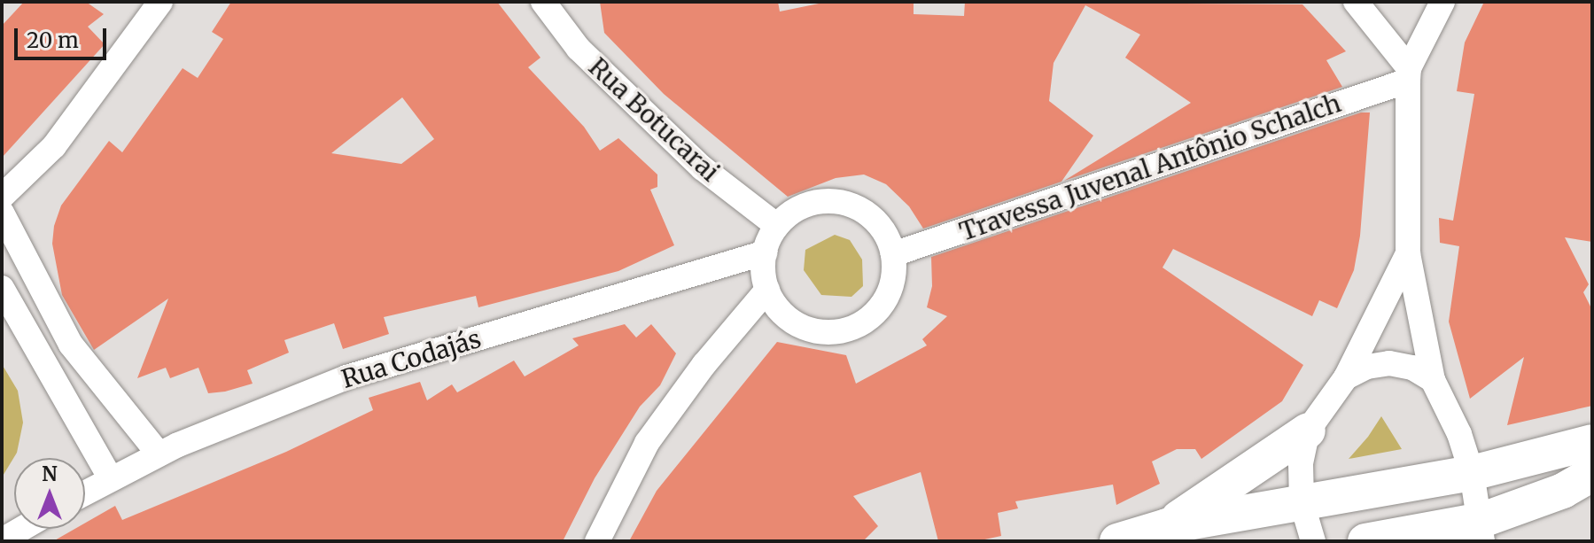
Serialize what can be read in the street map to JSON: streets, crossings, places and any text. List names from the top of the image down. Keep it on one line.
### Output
{"streets":{"street":["Rua Botucarai","Travessa Juvenal Antônio Schalch","Rua Codajás"]},"crossings":[["Rua Botucarai","Travessa Juvenal Antônio Schalch"],["Rua Botucarai","Rua Codajás"],["Travessa Juvenal Antônio Schalch","Rua Codajás"]],"scale_bar":"20 m","north":"top"}
